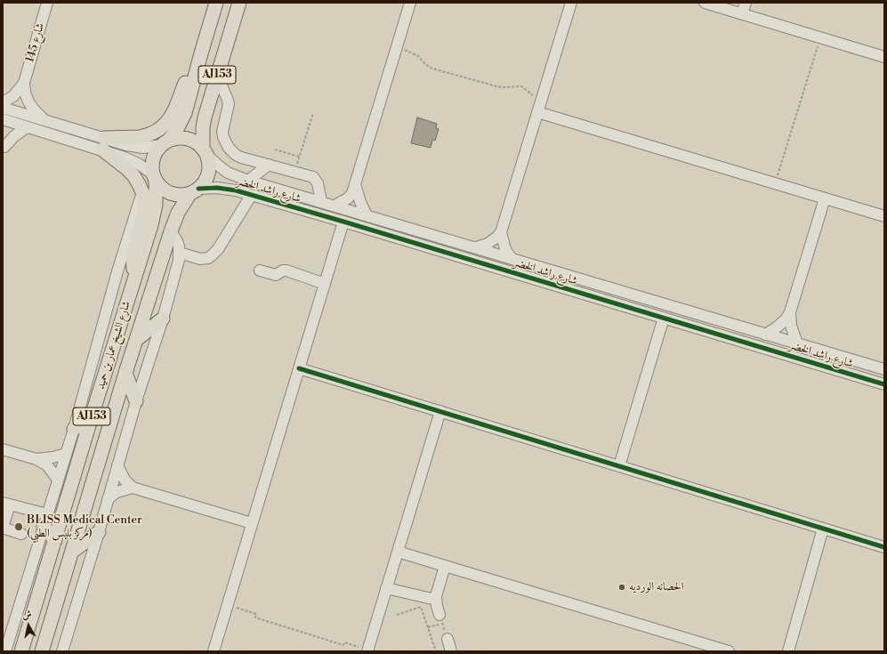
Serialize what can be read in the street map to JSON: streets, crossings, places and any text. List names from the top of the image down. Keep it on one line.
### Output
{"streets":{"main road":["AJ153","شارع الشيخ عمار بن حميد"],"street":["شارع 145","شارع راشد الخضر"]},"crossings":[["AJ153","شارع راشد الخضر"],["AJ153","شارع الشيخ عمار بن حميد"],["شارع راشد الخضر","شارع الشيخ عمار بن حميد"]],"places":["BLISS Medical Center (مركز بليس الطبي)","الحصانه الورديه"],"north":"top"}
